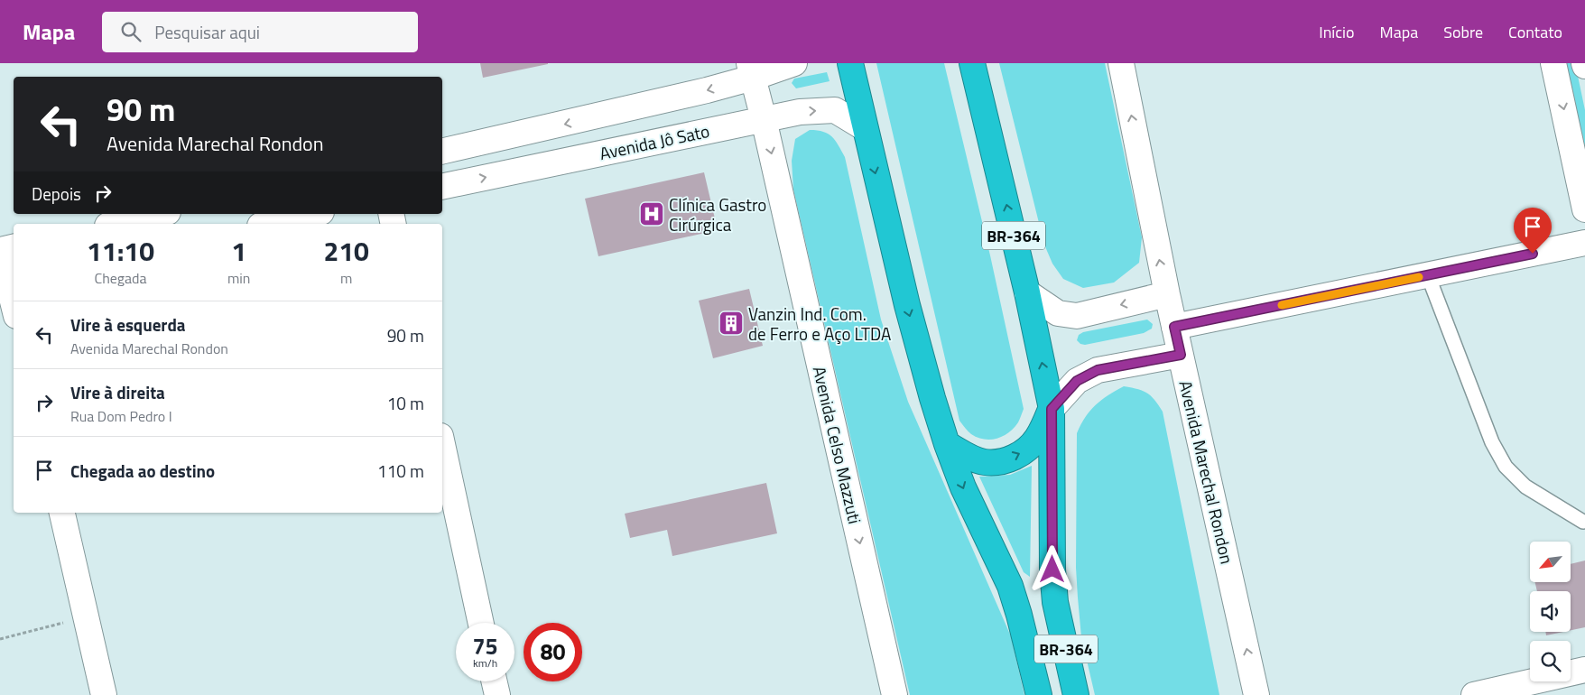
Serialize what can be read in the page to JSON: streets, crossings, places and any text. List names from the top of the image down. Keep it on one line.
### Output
{"streets":{"highway":["BR-364"],"main road":["Avenida Jô Sato","Avenida Celso Mazzuti","Avenida Marechal Rondon"]},"crossings":[["Avenida Jô Sato","BR-364"],["Avenida Jô Sato","Avenida Celso Mazzuti"]],"one_way":["Avenida Celso Mazzuti","Avenida Marechal Rondon"],"places":{"hospital":["Clínica Gastro Cirúrgica"],"building":["Vanzin Ind. Com. de Ferro e Aço LTDA"]},"north":"bottom left","page":{"header":"Mapa","search":"Pesquisar aqui","nav":["Início","Mapa","Sobre","Contato"],"turn":["90 m","Avenida Marechal Rondon"],"then":"Depois","eta":["11:10","Chegada","1","min","210","m"],"list":[{"name":"Vire à esquerda","note":"Avenida Marechal Rondon","value":"90 m"},{"name":"Vire à direita","note":"Rua Dom Pedro I","value":"10 m"},{"name":"Chegada ao destino","value":"110 m"}],"speed":"75 km/h","limit":"80"}}
